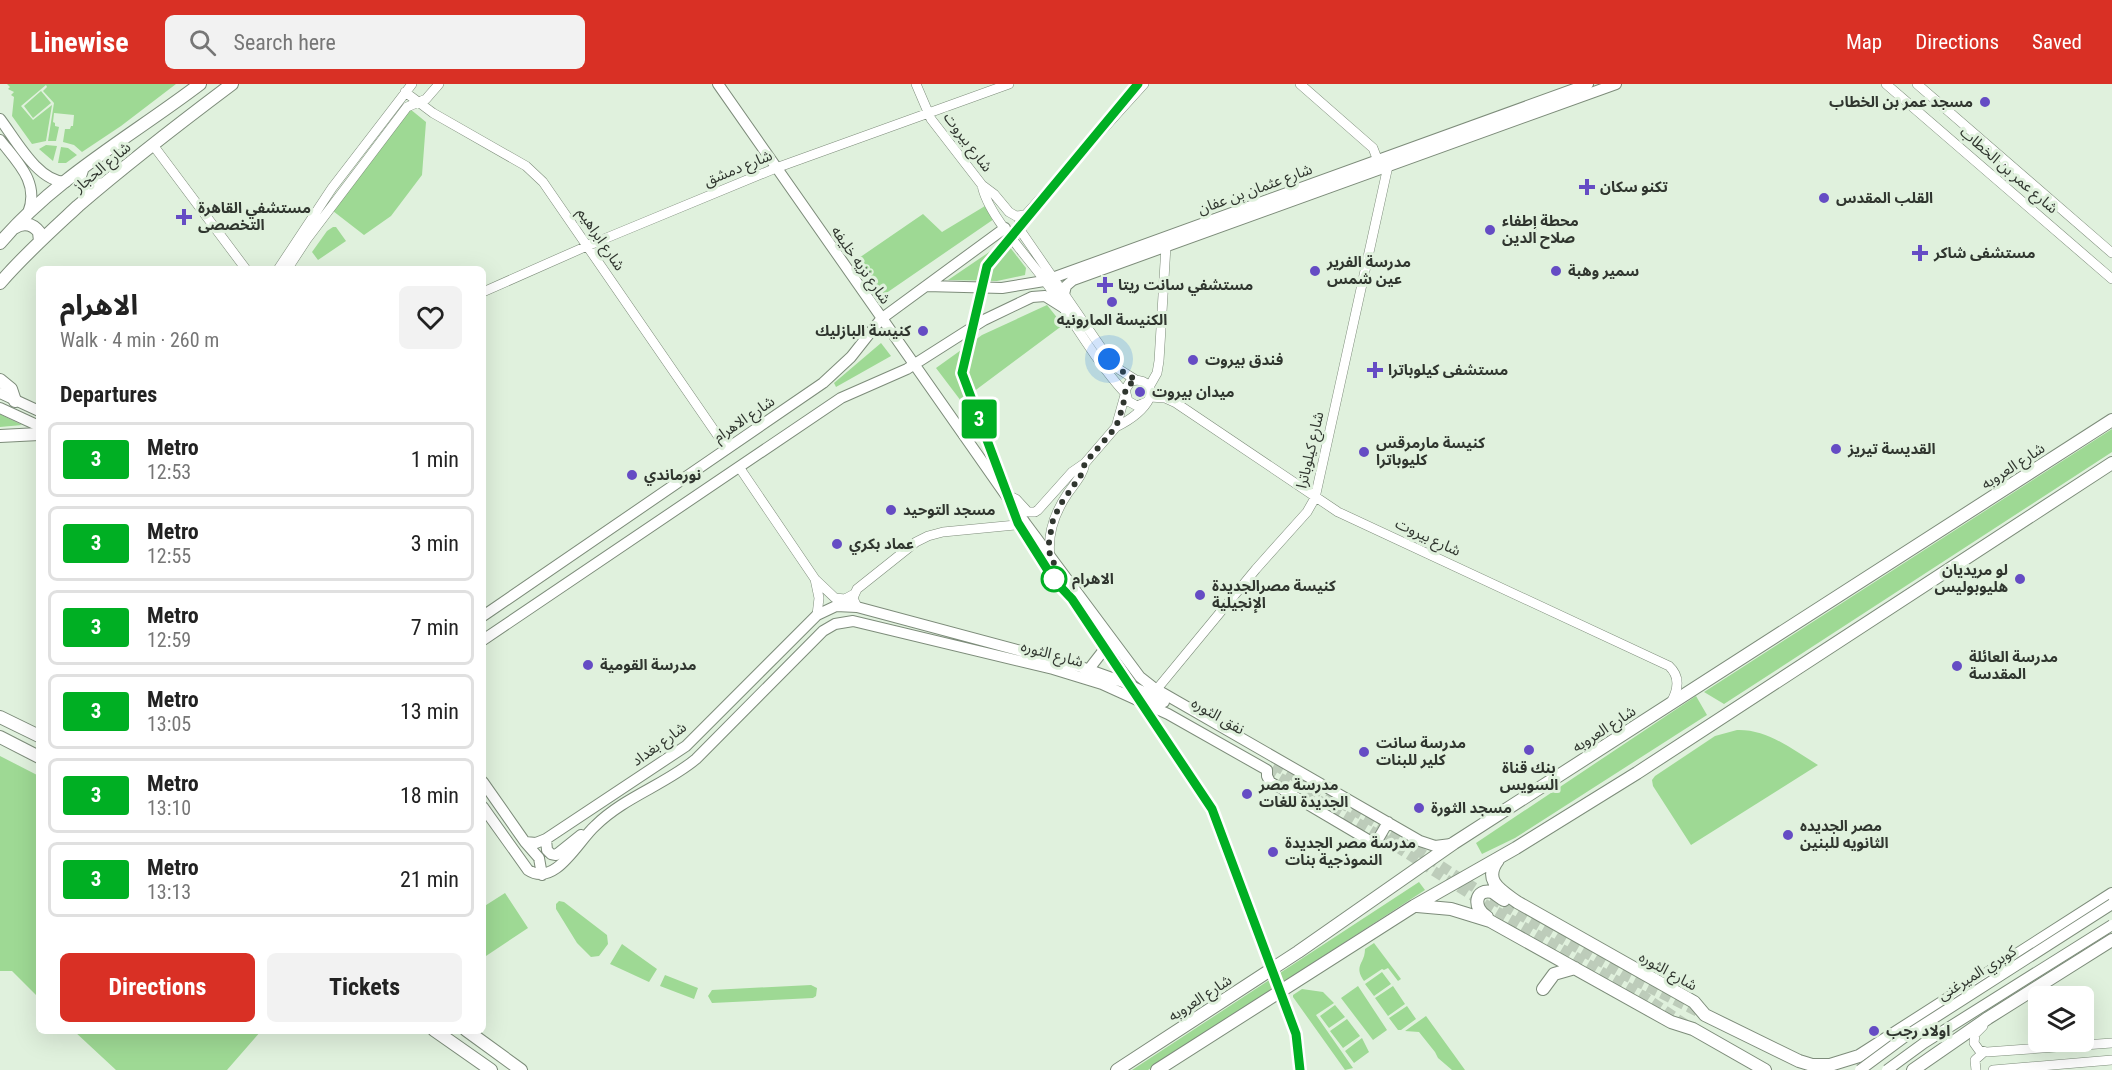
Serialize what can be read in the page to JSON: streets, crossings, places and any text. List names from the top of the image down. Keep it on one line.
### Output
{"streets":{"main road":["شارع الحجاز","شارع عثمان بن عفان","شارع نزيه خليفه","شارع الاهرام","شارع العروبه","شارع الثوره","نفق الثوره","شارع بغداد","كوبري الميرغنى"],"street":["شارع بيروت","شارع دمشق","شارع عمر بن الخطاب","شارع ابراهيم","شارع كيلوباترا"]},"crossings":[["شارع بيروت","شارع دمشق"],["شارع بيروت","شارع عثمان بن عفان"],["شارع بيروت","شارع الاهرام"],["شارع بيروت","شارع كيلوباترا"],["شارع بيروت","شارع العروبه"],["شارع دمشق","شارع ابراهيم"],["شارع دمشق","شارع نزيه خليفه"],["شارع عثمان بن عفان","شارع الاهرام"],["شارع عثمان بن عفان","شارع كيلوباترا"],["شارع ابراهيم","شارع الاهرام"],["شارع نزيه خليفه","شارع الاهرام"],["شارع نزيه خليفه","شارع كيلوباترا"],["شارع نزيه خليفه","شارع الثوره"],["شارع نزيه خليفه","نفق الثوره"],["شارع كيلوباترا","شارع الثوره"],["شارع كيلوباترا","نفق الثوره"],["شارع العروبه","شارع الثوره"],["شارع الثوره","نفق الثوره"],["شارع الثوره","شارع بغداد"]],"places":{"other":["مسجد عمر بن الخطاب","القلب المقدس","محطة إطفاء صلاح الدين","مدرسة الفرير عين شمس","سمير وهبة","الكنيسة المارونيه","كنيسة البازليك","فندق بيروت","ميدان بيروت","القديسة تيريز","كنيسة مارمرقس كليوباترا","نورماندي","مسجد التوحيد","عماد بكري","الاهرام","لو مريديان هليوبوليس","كنيسة مصرالجديدة الإنجيلية","مدرسة القومية","مدرسة العائلة المقدسة","بنك قناة السويس","مدرسة سانت كلير للبنات","مدرسة مصر الجديدة للغات","مسجد الثورة","مصر الجديده الثانويه للبنين","مدرسة مصر الجديدة النموذجية بنات","اولاد رجب"],"health":["تكنو سكان","مستشفي القاهرة التخصصى","مستشفى شاكر","مستشفي سانت ريتا","مستشفى كيلوباترا"]},"lines":["metro line 3"],"page":{"header":"Linewise","search":"Search here","nav":["Map","Directions","Saved"],"on_map":"3","heading":[["الاهرام","Walk · 4 min · 260 m"],"Departures"],"list":[{"mark":"3","name":"Metro","note":"12:53","value":"1 min"},{"mark":"3","name":"Metro","note":"12:55","value":"3 min"},{"mark":"3","name":"Metro","note":"12:59","value":"7 min"},{"mark":"3","name":"Metro","note":"13:05","value":"13 min"},{"mark":"3","name":"Metro","note":"13:10","value":"18 min"},{"mark":"3","name":"Metro","note":"13:13","value":"21 min"}],"buttons":["Directions","Tickets"]}}
